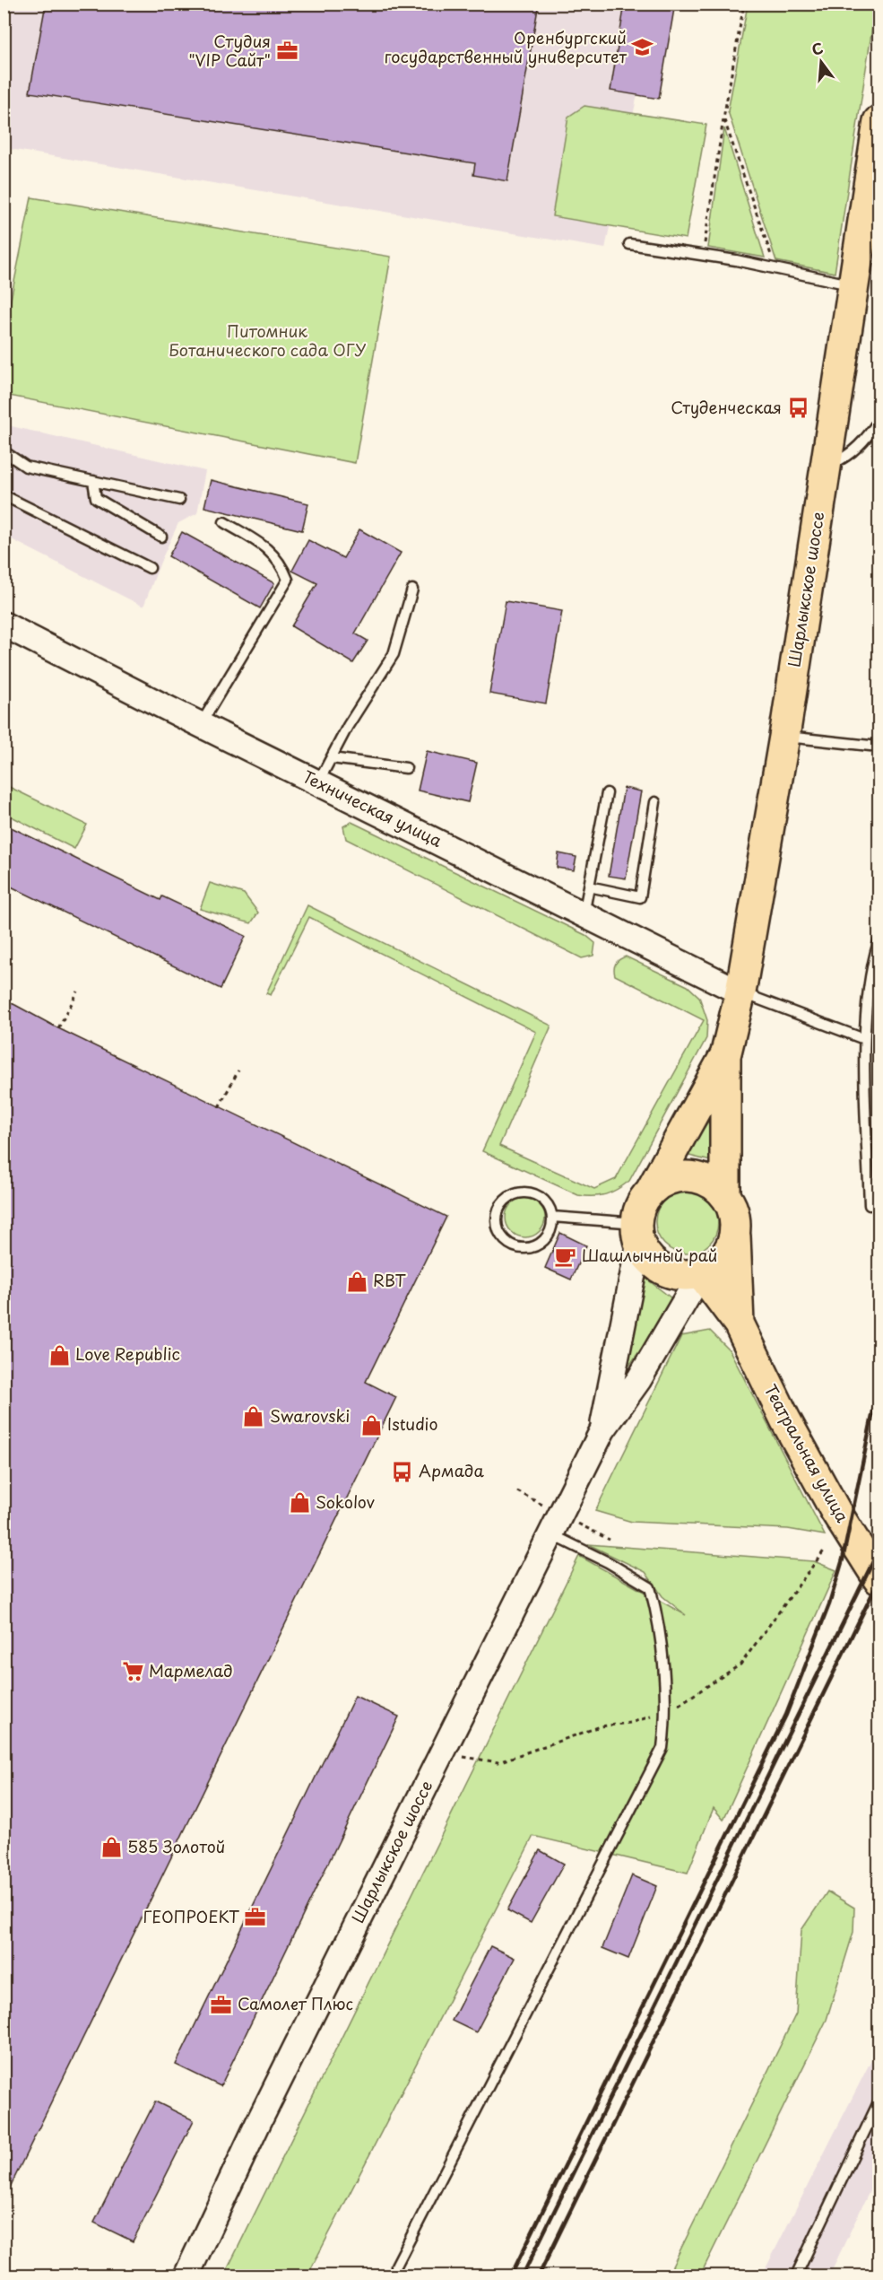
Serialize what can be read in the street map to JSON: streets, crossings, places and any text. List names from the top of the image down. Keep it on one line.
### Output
{"streets":{"main road":["Шарлыкское шоссе","Театральная улица"],"street":["Техническая улица"]},"crossings":[["Шарлыкское шоссе","Техническая улица"],["Шарлыкское шоссе","Театральная улица"]],"parks":["Питомник Ботанического сада ОГУ"],"places":{"school or university":["Оренбургский государственный университет"],"office":["Студия \"VIP Сайт\"","ГЕОПРОЕКТ","Самолет Плюс"],"bus stop":["Студенческая","Армада"],"cafe":["Шашлычный рай"],"shop":["RBT","Love Republic","Swarovski","Istudio","Sokolov","585 Золотой"],"supermarket":["Мармелад"]},"north":"top"}
